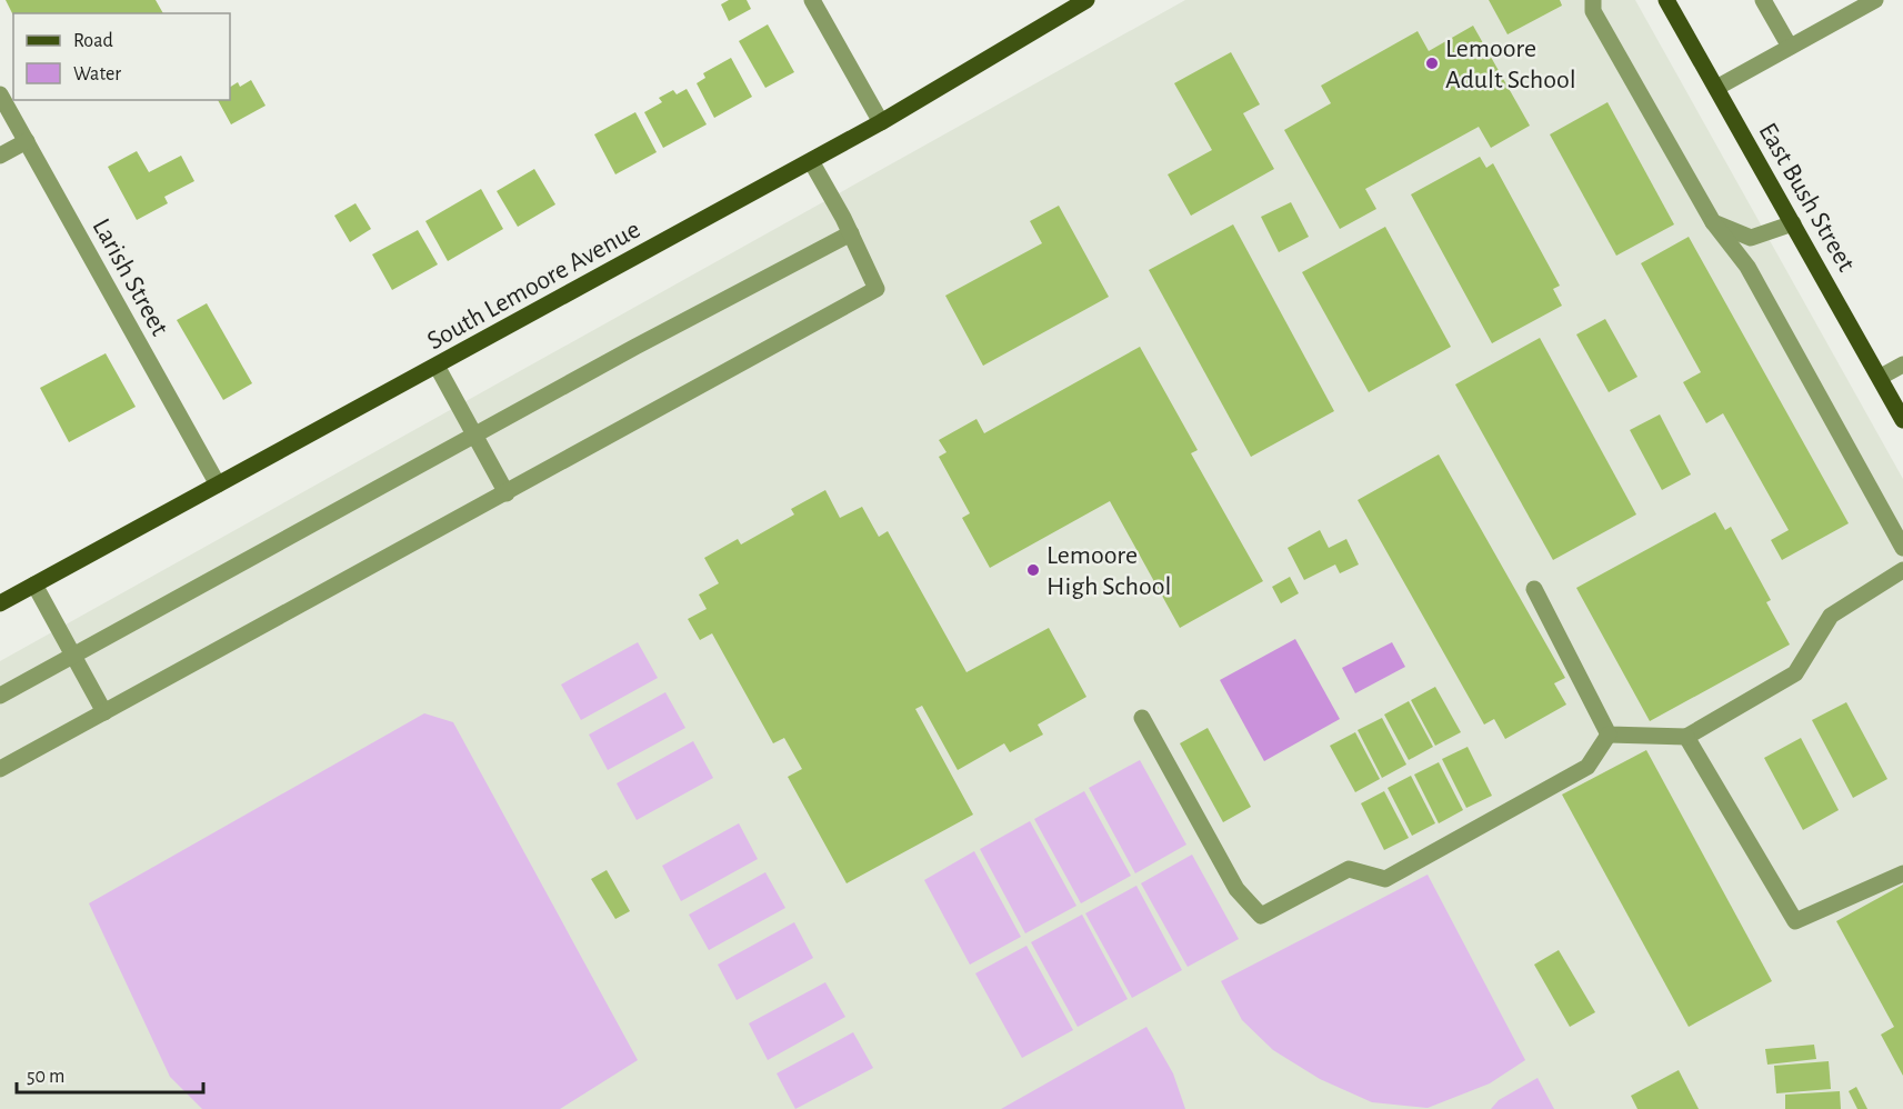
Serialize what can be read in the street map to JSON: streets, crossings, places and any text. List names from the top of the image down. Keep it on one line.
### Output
{"streets":{"main road":["East Bush Street","South Lemoore Avenue"],"street":["Larish Street"]},"crossings":[["Larish Street","South Lemoore Avenue"]],"places":["Lemoore Adult School","Lemoore High School"],"legend":["Road","Water"],"scale_bar":"50 m"}
